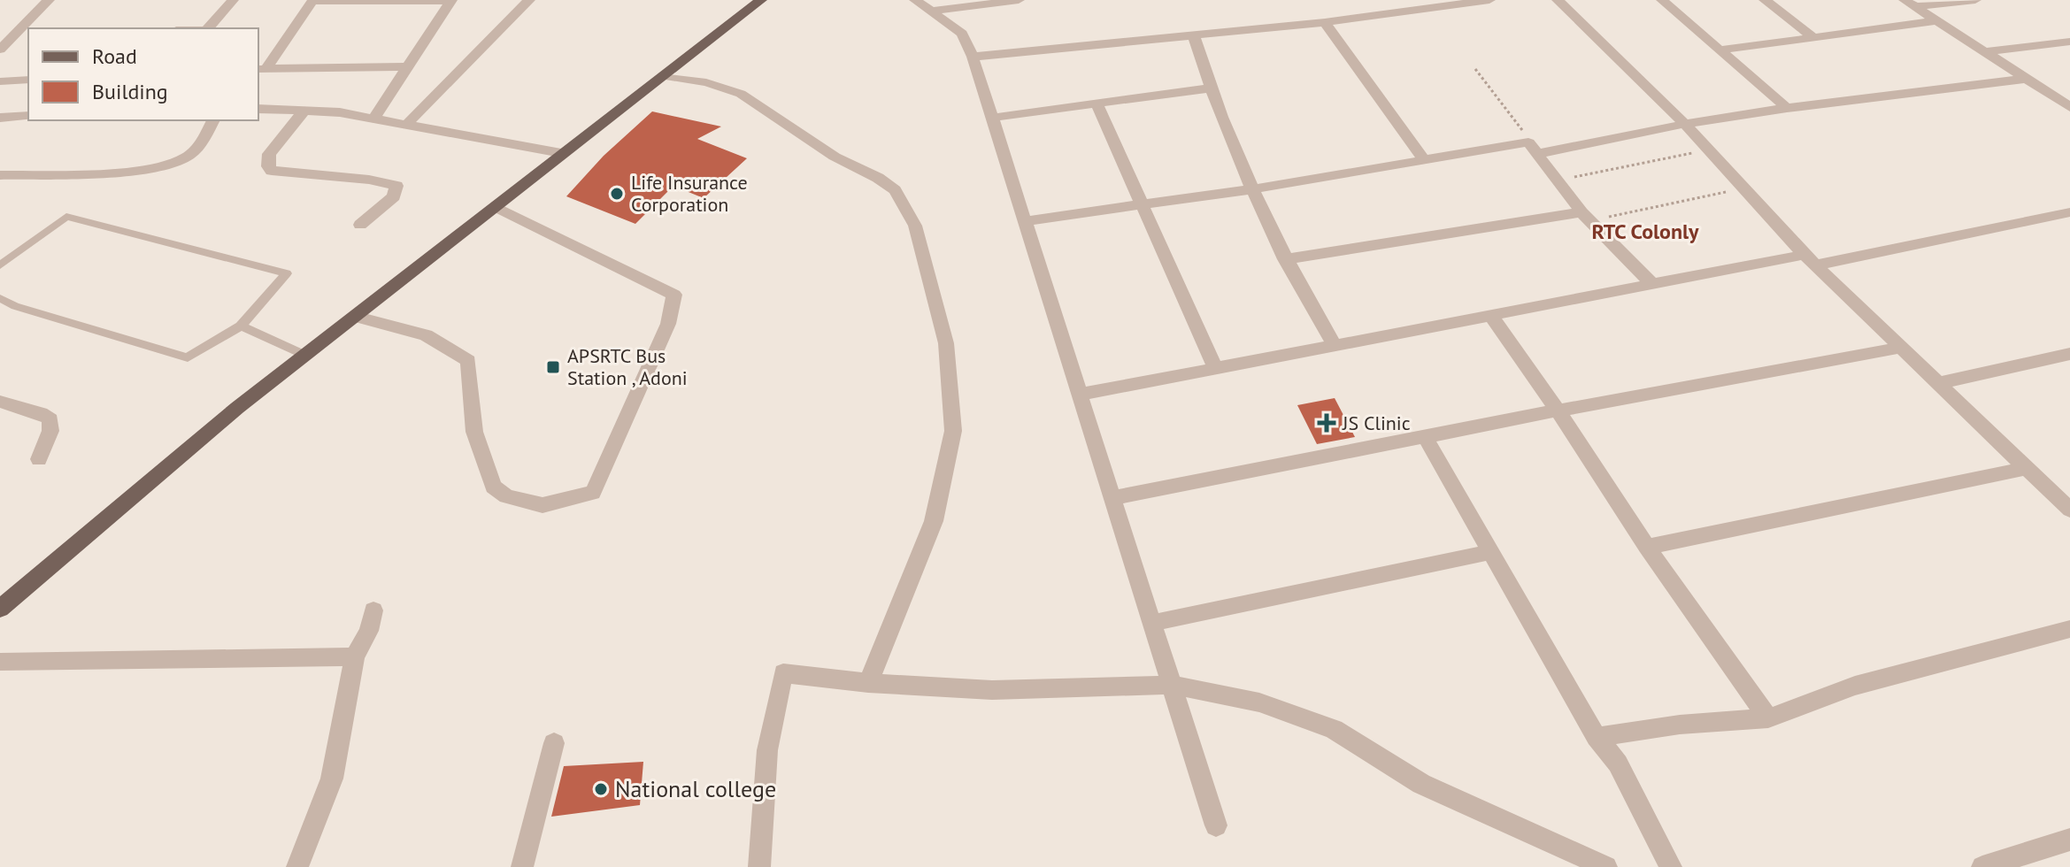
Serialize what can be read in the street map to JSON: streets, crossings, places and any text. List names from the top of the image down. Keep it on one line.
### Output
{"districts":["RTC Colonly"],"places":{"other":["Life Insurance Corporation","National college"],"transit":["APSRTC Bus Station , Adoni"],"health":["JS Clinic"]},"legend":["Road","Building"]}
